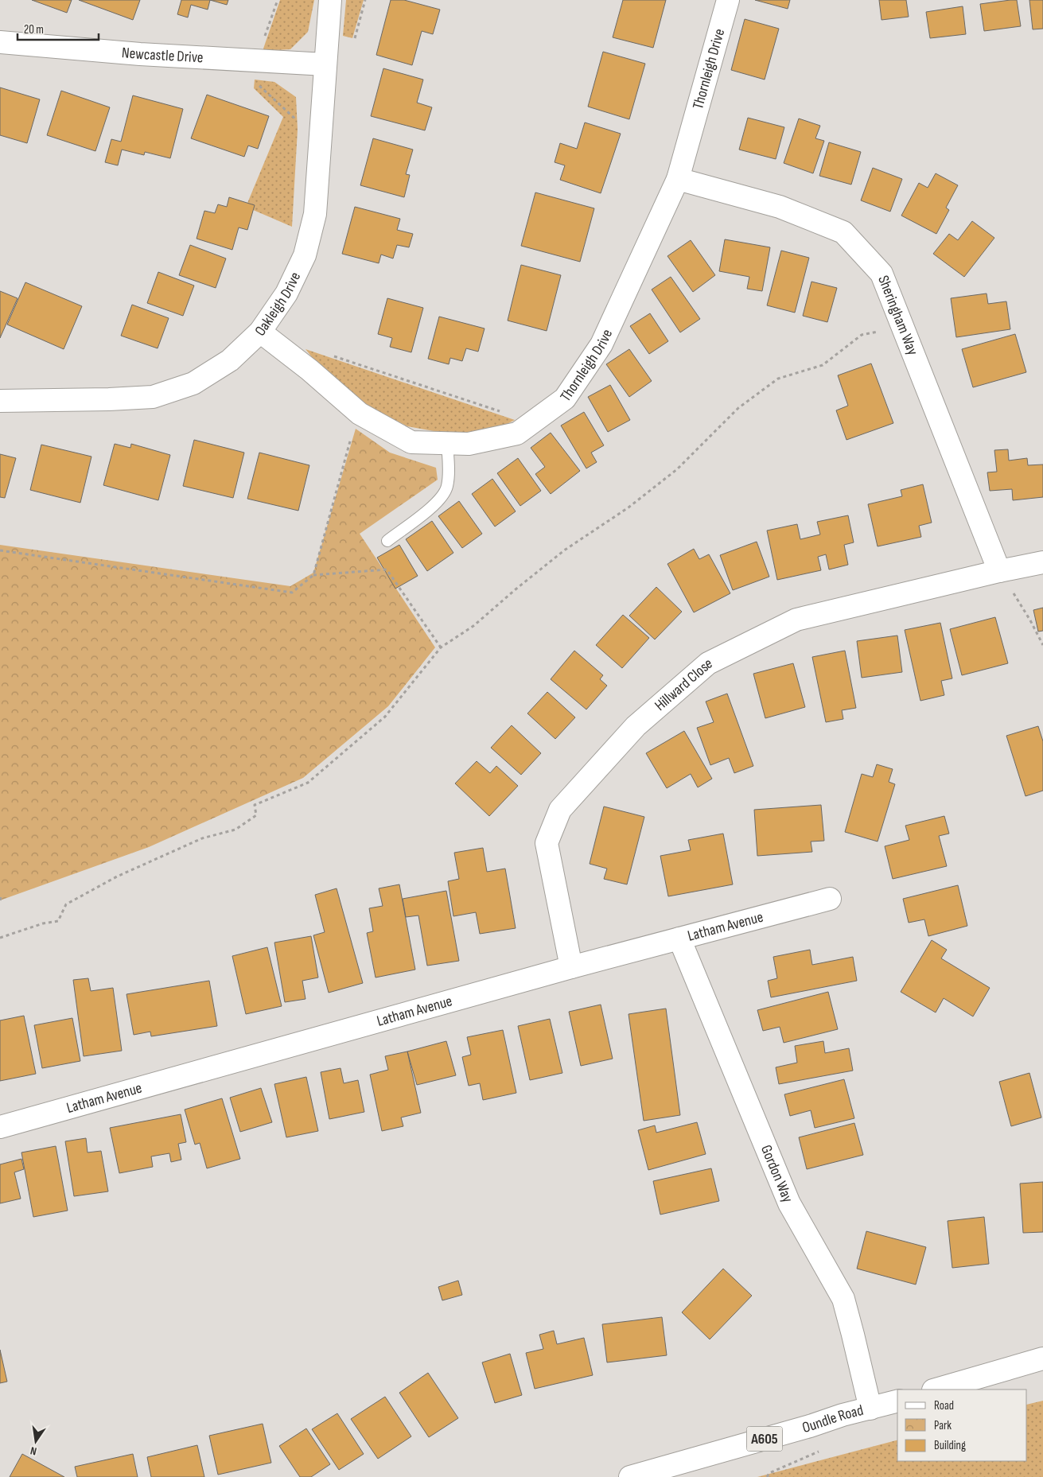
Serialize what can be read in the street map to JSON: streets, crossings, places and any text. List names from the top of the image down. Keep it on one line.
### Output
{"streets":{"street":["Newcastle Drive","Thornleigh Drive","Oakleigh Drive","Sheringham Way","Hillward Close","Latham Avenue","Gordon Way","Oundle Road","A605"]},"crossings":[["Newcastle Drive","Oakleigh Drive"],["Thornleigh Drive","Oakleigh Drive"],["Thornleigh Drive","Sheringham Way"],["Sheringham Way","Hillward Close"],["Hillward Close","Latham Avenue"],["Latham Avenue","Gordon Way"],["Gordon Way","Oundle Road"]],"legend":["Road","Park","Building"],"scale_bar":"20 m","north":"bottom"}
